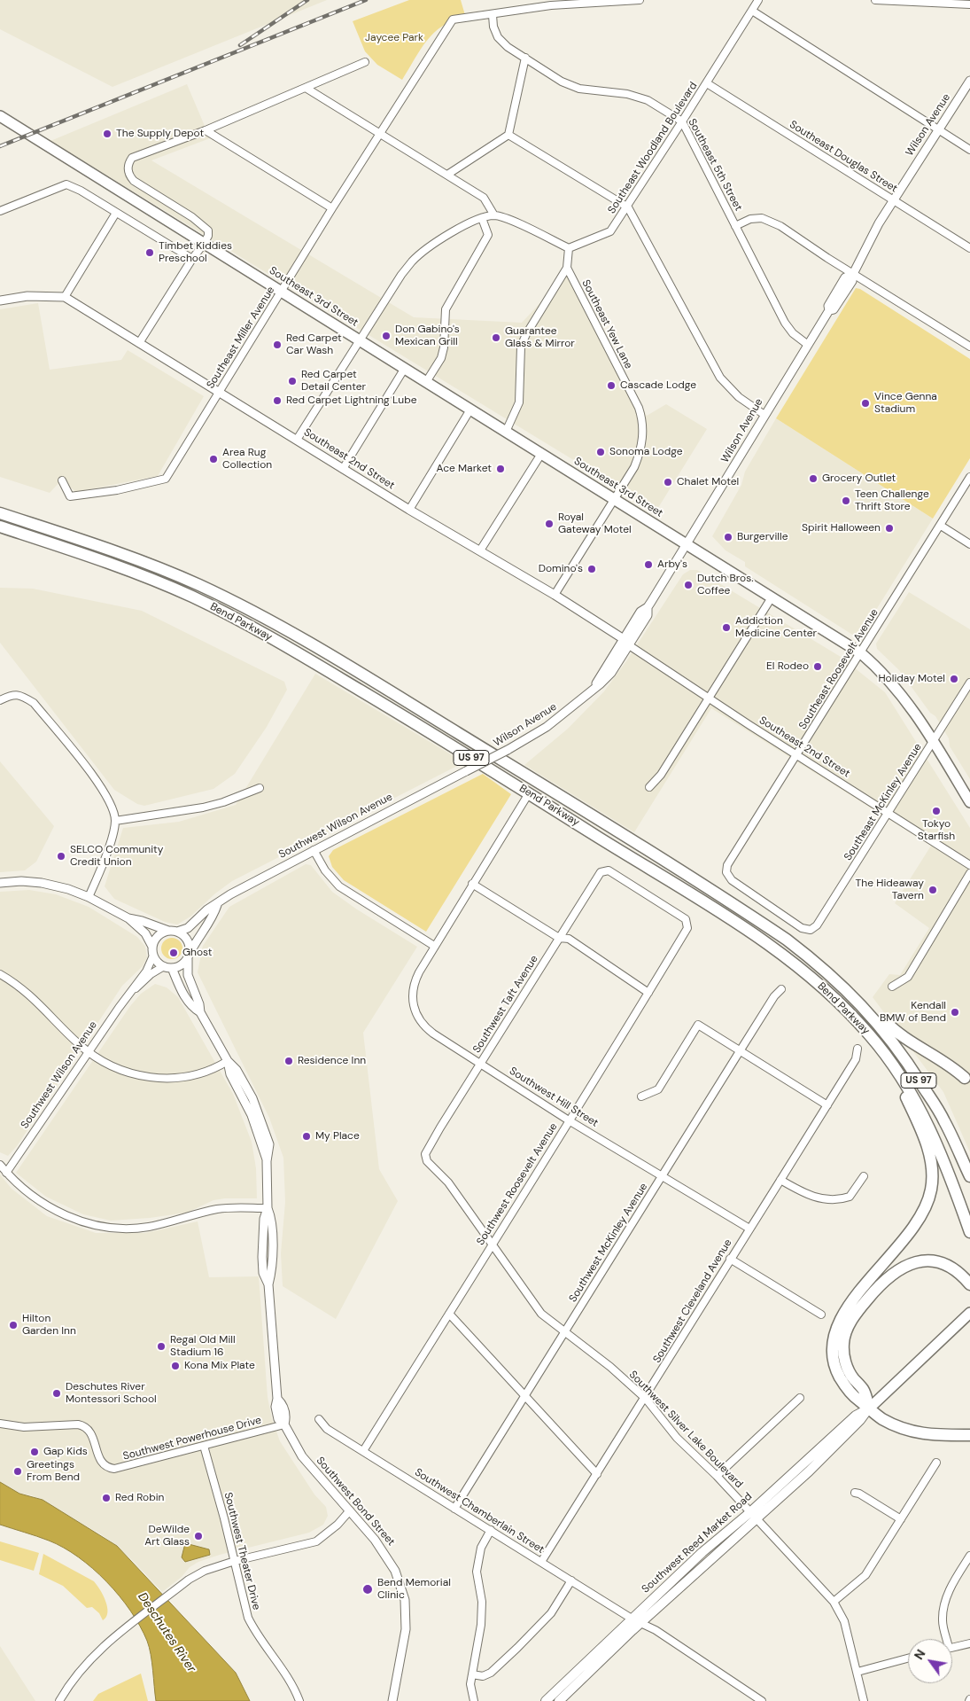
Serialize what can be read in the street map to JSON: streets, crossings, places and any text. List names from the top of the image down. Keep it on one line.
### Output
{"streets":{"highway":["Bend Parkway","US 97"],"main road":["Southeast 3rd Street","Southwest Reed Market Road"],"street":["Wilson Avenue","Southeast Woodland Boulevard","Southeast Douglas Street","Southeast 5th Street","Southeast Yew Lane","Southeast Miller Avenue","Southeast 2nd Street","Southeast Roosevelt Avenue","Southeast McKinley Avenue","Southwest Wilson Avenue","Southwest Taft Avenue","Southwest Hill Street","Southwest Roosevelt Avenue","Southwest McKinley Avenue","Southwest Cleveland Avenue","Southwest Silver Lake Boulevard","Southwest Powerhouse Drive","Southwest Bond Street","Southwest Chamberlain Street","Southwest Theater Drive"]},"crossings":[["Wilson Avenue","Southeast Douglas Street"],["Wilson Avenue","Southeast 5th Street"],["Wilson Avenue","Southeast 3rd Street"],["Wilson Avenue","Southeast 2nd Street"],["Wilson Avenue","Southwest Wilson Avenue"],["Southeast Woodland Boulevard","Southeast Douglas Street"],["Southeast Woodland Boulevard","Southeast 5th Street"],["Southeast 5th Street","Southeast Miller Avenue"],["Southeast 3rd Street","Southeast Yew Lane"],["Southeast 3rd Street","Southeast Miller Avenue"],["Southeast 3rd Street","Southeast Roosevelt Avenue"],["Southeast 3rd Street","Southeast McKinley Avenue"],["Southeast Yew Lane","Southeast 2nd Street"],["Southeast Miller Avenue","Southeast 2nd Street"],["Southeast 2nd Street","Southeast Roosevelt Avenue"],["Southeast 2nd Street","Southeast McKinley Avenue"],["Bend Parkway","Southwest Hill Street"],["Southeast Roosevelt Avenue","Southeast McKinley Avenue"],["Southwest Wilson Avenue","Southwest Bond Street"],["Southwest Taft Avenue","Southwest Hill Street"],["Southwest Taft Avenue","Southwest Roosevelt Avenue"],["Southwest Taft Avenue","Southwest Silver Lake Boulevard"],["Southwest Hill Street","Southwest Roosevelt Avenue"],["Southwest Hill Street","Southwest McKinley Avenue"],["Southwest Hill Street","Southwest Cleveland Avenue"],["Southwest Roosevelt Avenue","Southwest Silver Lake Boulevard"],["Southwest Roosevelt Avenue","Southwest Chamberlain Street"],["Southwest McKinley Avenue","Southwest Silver Lake Boulevard"],["Southwest McKinley Avenue","Southwest Chamberlain Street"],["Southwest Cleveland Avenue","Southwest Silver Lake Boulevard"],["Southwest Cleveland Avenue","Southwest Chamberlain Street"],["Southwest Silver Lake Boulevard","Southwest Reed Market Road"],["Southwest Powerhouse Drive","Southwest Bond Street"],["Southwest Powerhouse Drive","Southwest Theater Drive"],["Southwest Chamberlain Street","Southwest Reed Market Road"]],"water":["Deschutes River"],"parks":["Jaycee Park"],"places":["The Supply Depot","Timbet Kiddies Preschool","Don Gabino's Mexican Grill","Guarantee Glass & Mirror","Red Carpet Car Wash","Red Carpet Detail Center","Cascade Lodge","Red Carpet Lightning Lube","Vince Genna Stadium","Sonoma Lodge","Area Rug Collection","Ace Market","Grocery Outlet","Chalet Motel","Teen Challenge Thrift Store","Royal Gateway Motel","Spirit Halloween","Burgerville","Arby's","Domino's","Dutch Bros. Coffee","Addiction Medicine Center","El Rodeo","Holiday Motel","Tokyo Starfish","SELCO Community Credit Union","The Hideaway Tavern","Ghost","Kendall BMW of Bend","Residence Inn","My Place","Hilton Garden Inn","Regal Old Mill Stadium 16","Kona Mix Plate","Deschutes River Montessori School","Gap Kids","Greetings From Bend","Red Robin","DeWilde Art Glass","Bend Memorial Clinic"],"north":"top left"}
